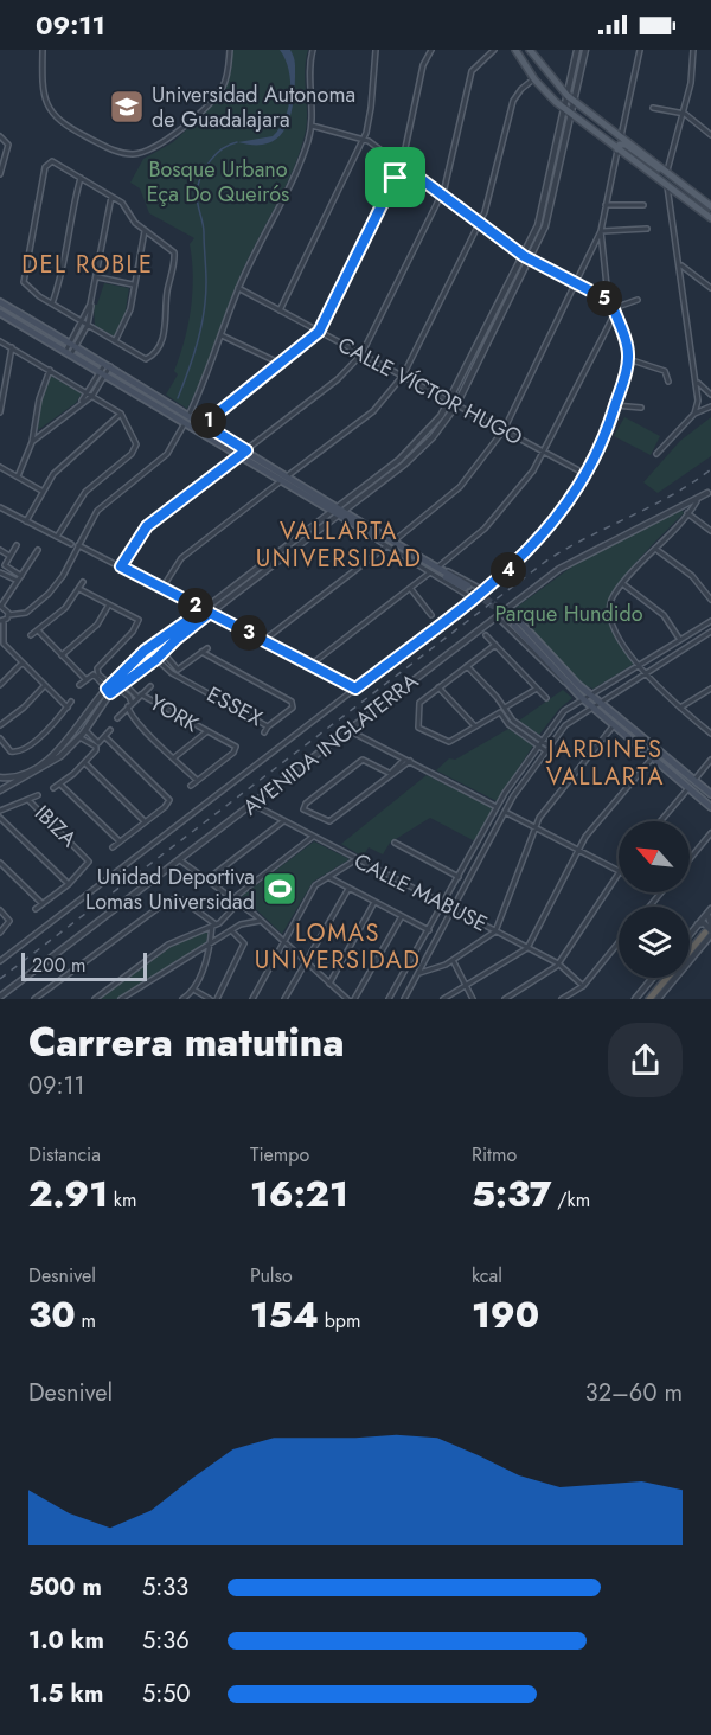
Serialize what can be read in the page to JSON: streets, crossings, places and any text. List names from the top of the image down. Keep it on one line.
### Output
{"streets":{"street":["CALLE VÍCTOR HUGO","ESSEX","YORK","AVENIDA INGLATERRA","IBIZA","CALLE MABUSE"]},"crossings":[["CALLE VÍCTOR HUGO","AVENIDA INGLATERRA"],["AVENIDA INGLATERRA","CALLE MABUSE"]],"districts":["DEL ROBLE","VALLARTA UNIVERSIDAD","JARDINES VALLARTA","LOMAS UNIVERSIDAD"],"parks":["Bosque Urbano Eça Do Queirós","Parque Hundido"],"places":{"school or university":["Universidad Autonoma de Guadalajara"],"sports":["Unidad Deportiva Lomas Universidad"]},"scale_bar":"200 m","north":"top left","page":{"status":"09:11","pins":["5","1","4","2","3"],"scale":"200 m","heading":["Carrera matutina","09:11"],"stats":[["Distancia","2.91 km"],["Tiempo","16:21"],["Ritmo","5:37 /km"],["Desnivel","30 m"],["Pulso","154 bpm"],["kcal","190"]],"chart":["Desnivel","32–60 m"],"list":[{"name":"500 m","note":"5:33"},{"name":"1.0 km","note":"5:36"},{"name":"1.5 km","note":"5:50"}]}}
